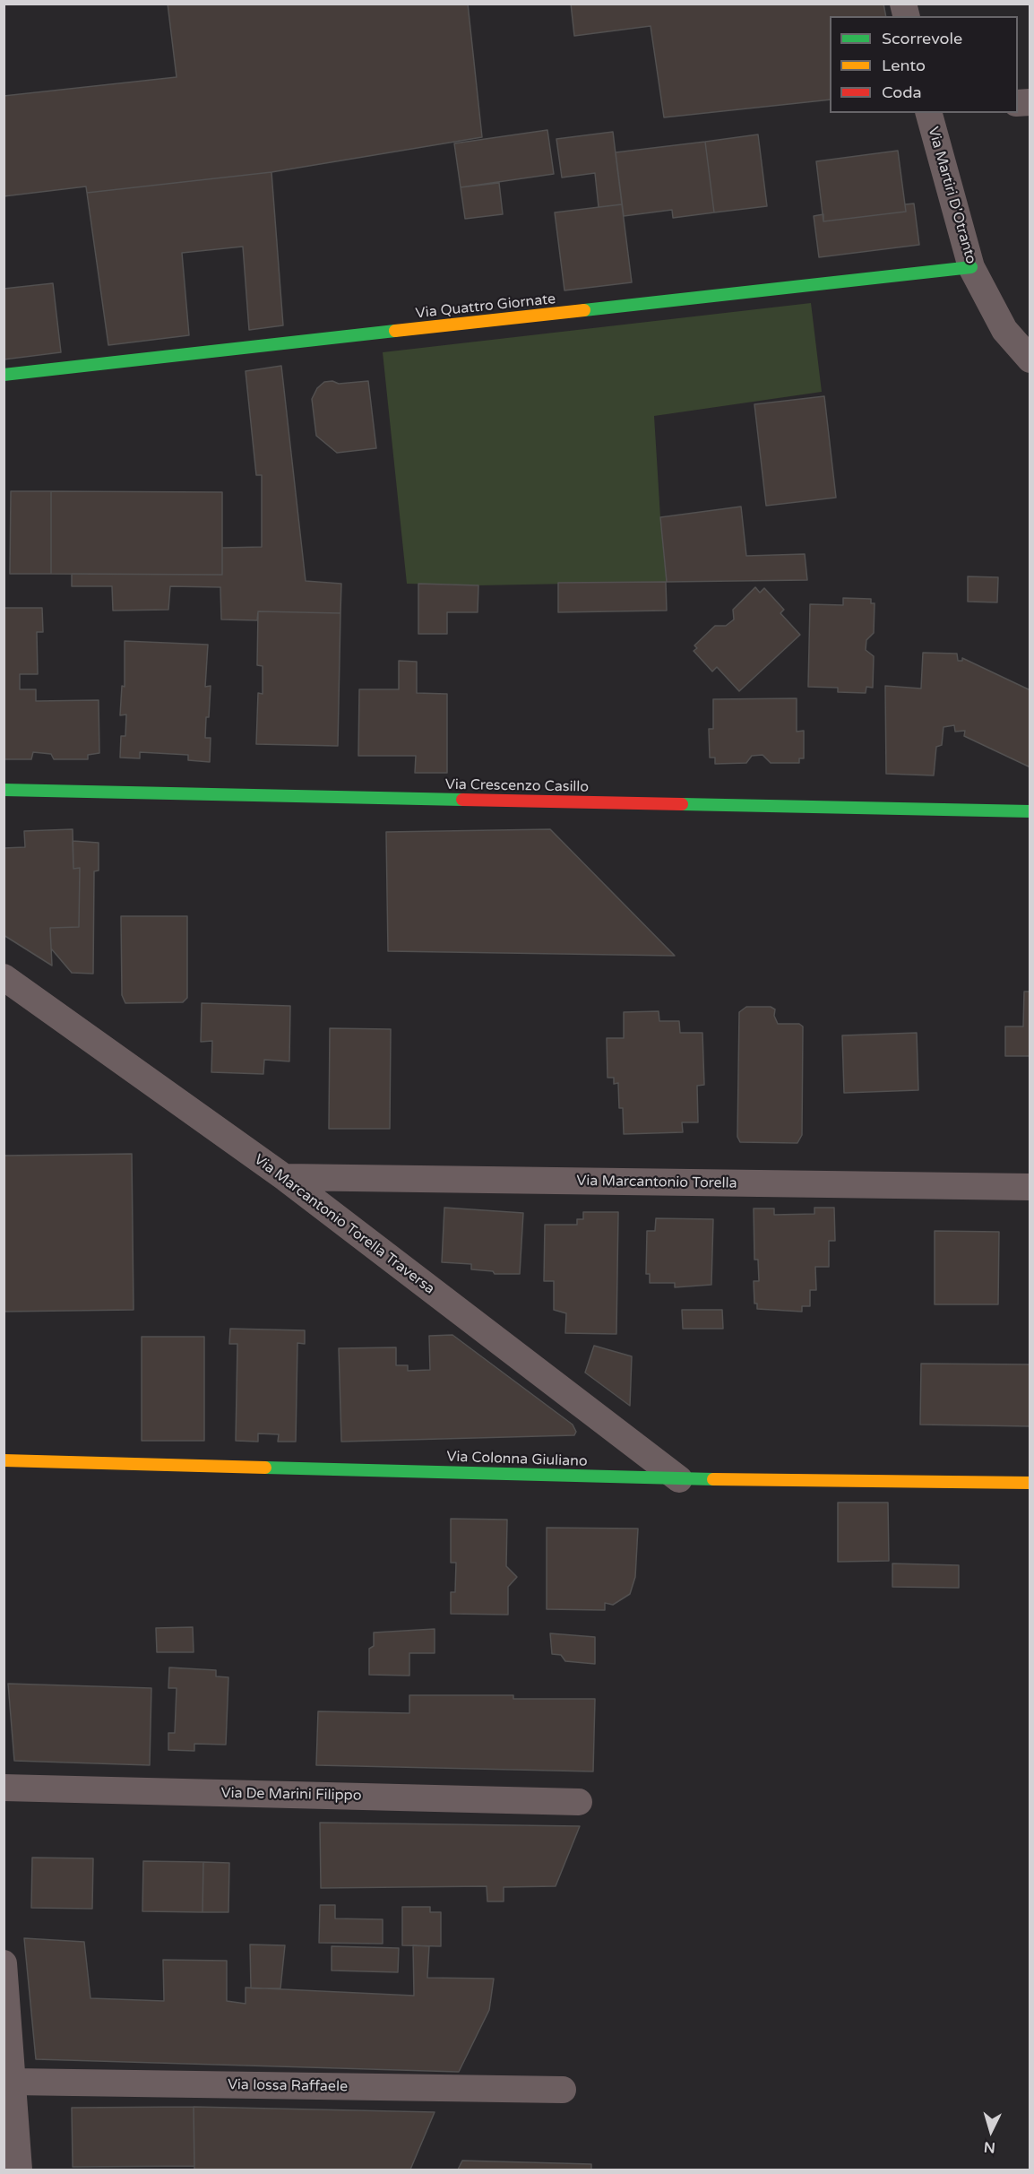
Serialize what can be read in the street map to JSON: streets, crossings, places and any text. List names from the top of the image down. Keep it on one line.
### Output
{"streets":{"street":["Via Martiri D'Otranto","Via Quattro Giornate","Via Crescenzo Casillo","Via Marcantonio Torella","Via Marcantonio Torella Traversa","Via Colonna Giuliano","Via De Marini Filippo","Via Iossa Raffaele"]},"crossings":[["Via Martiri D'Otranto","Via Quattro Giornate"],["Via Marcantonio Torella","Via Marcantonio Torella Traversa"],["Via Marcantonio Torella Traversa","Via Colonna Giuliano"]],"legend":["Scorrevole","Lento","Coda"],"north":"bottom"}
